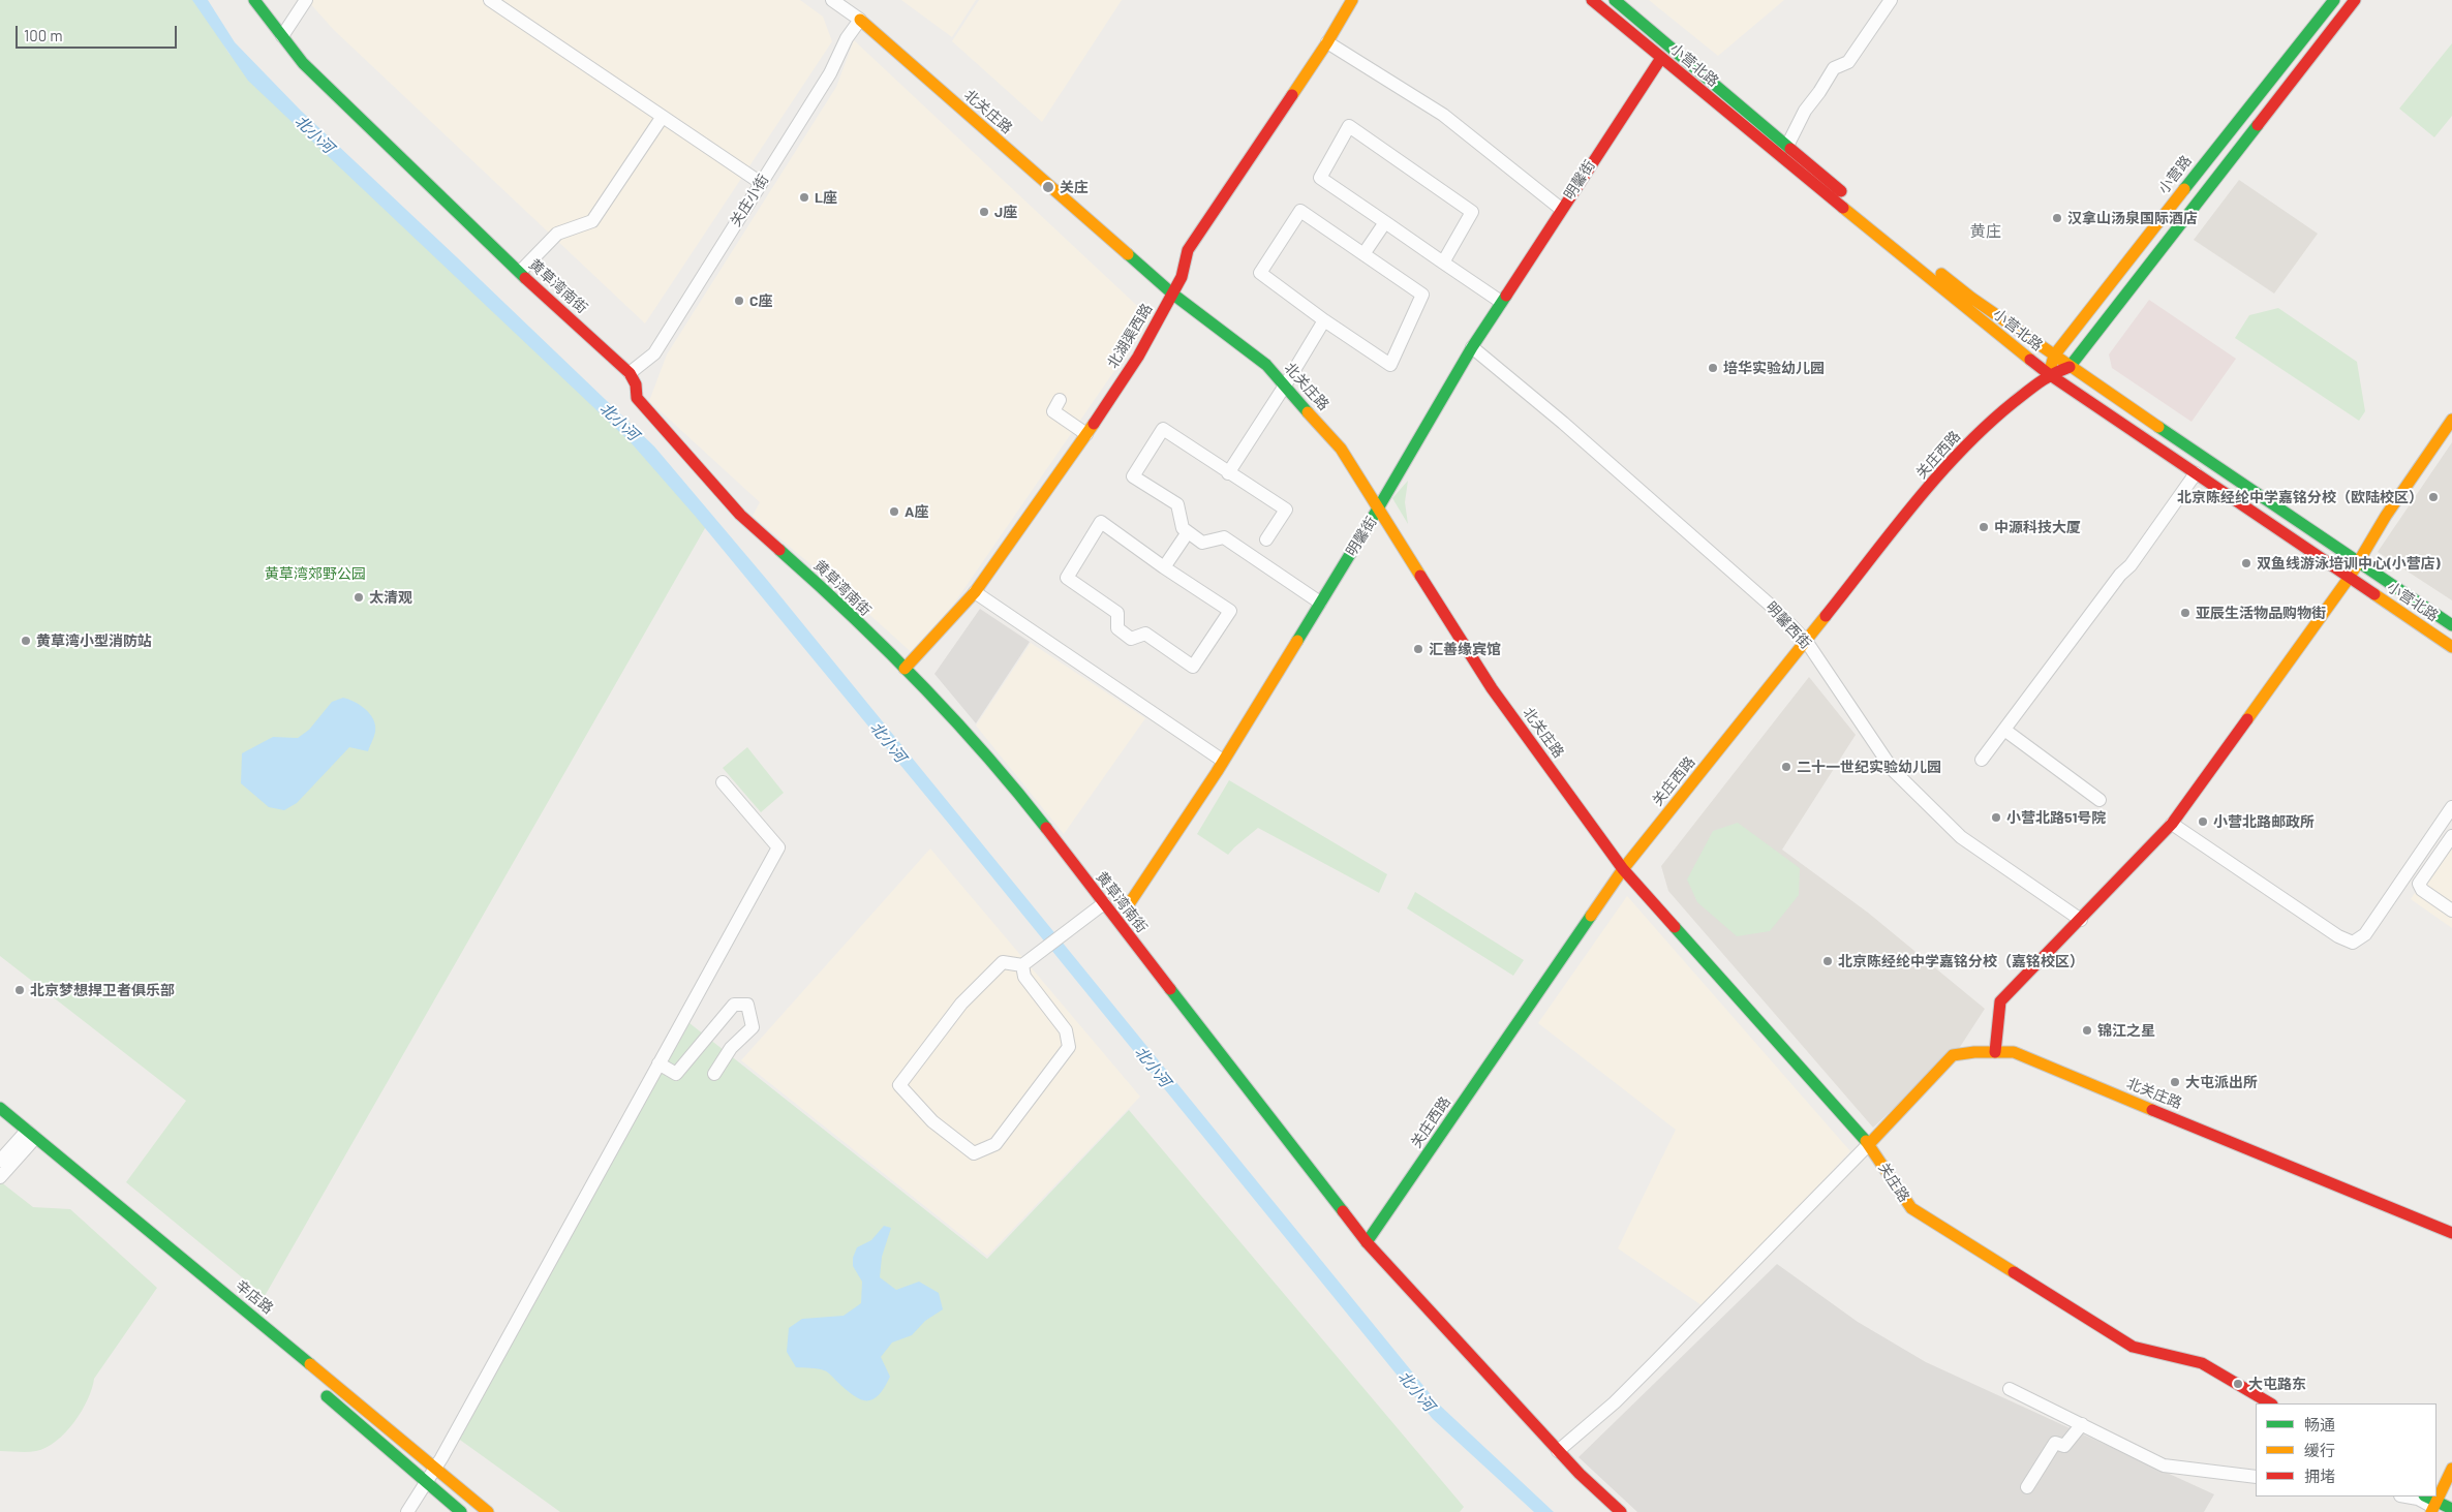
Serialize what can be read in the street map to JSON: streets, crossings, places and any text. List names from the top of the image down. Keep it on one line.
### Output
{"streets":{"street":["小营北路","北关庄路","小营路","明馨街","关庄小街","黄草湾南街","北湖渠西路","关庄西路","明馨西街","关庄路","辛店路"]},"crossings":[["小营北路","小营路"],["小营北路","明馨街"],["小营北路","关庄西路"],["北关庄路","明馨街"],["北关庄路","关庄小街"],["北关庄路","北湖渠西路"],["北关庄路","关庄西路"],["北关庄路","关庄路"],["小营路","关庄西路"],["明馨街","明馨西街"],["关庄小街","黄草湾南街"],["黄草湾南街","北湖渠西路"],["黄草湾南街","关庄西路"],["关庄西路","明馨西街"],["关庄西路","关庄路"]],"districts":["黄庄"],"water":["北小河"],"parks":["黄草湾郊野公园"],"places":["关庄","L座","J座","汉拿山汤泉国际酒店","C座","培华实验幼儿园","北京陈经纶中学嘉铭分校（欧陆校区）","A座","中源科技大厦","双鱼线游泳培训中心(小营店)","太清观","亚辰生活物品购物街","黄草湾小型消防站","汇善缘宾馆","二十一世纪实验幼儿园","小营北路51号院","小营北路邮政所","北京陈经纶中学嘉铭分校（嘉铭校区）","北京梦想捍卫者俱乐部","锦江之星","大屯派出所","大屯路东"],"legend":["畅通","缓行","拥堵"],"scale_bar":"100 m"}
